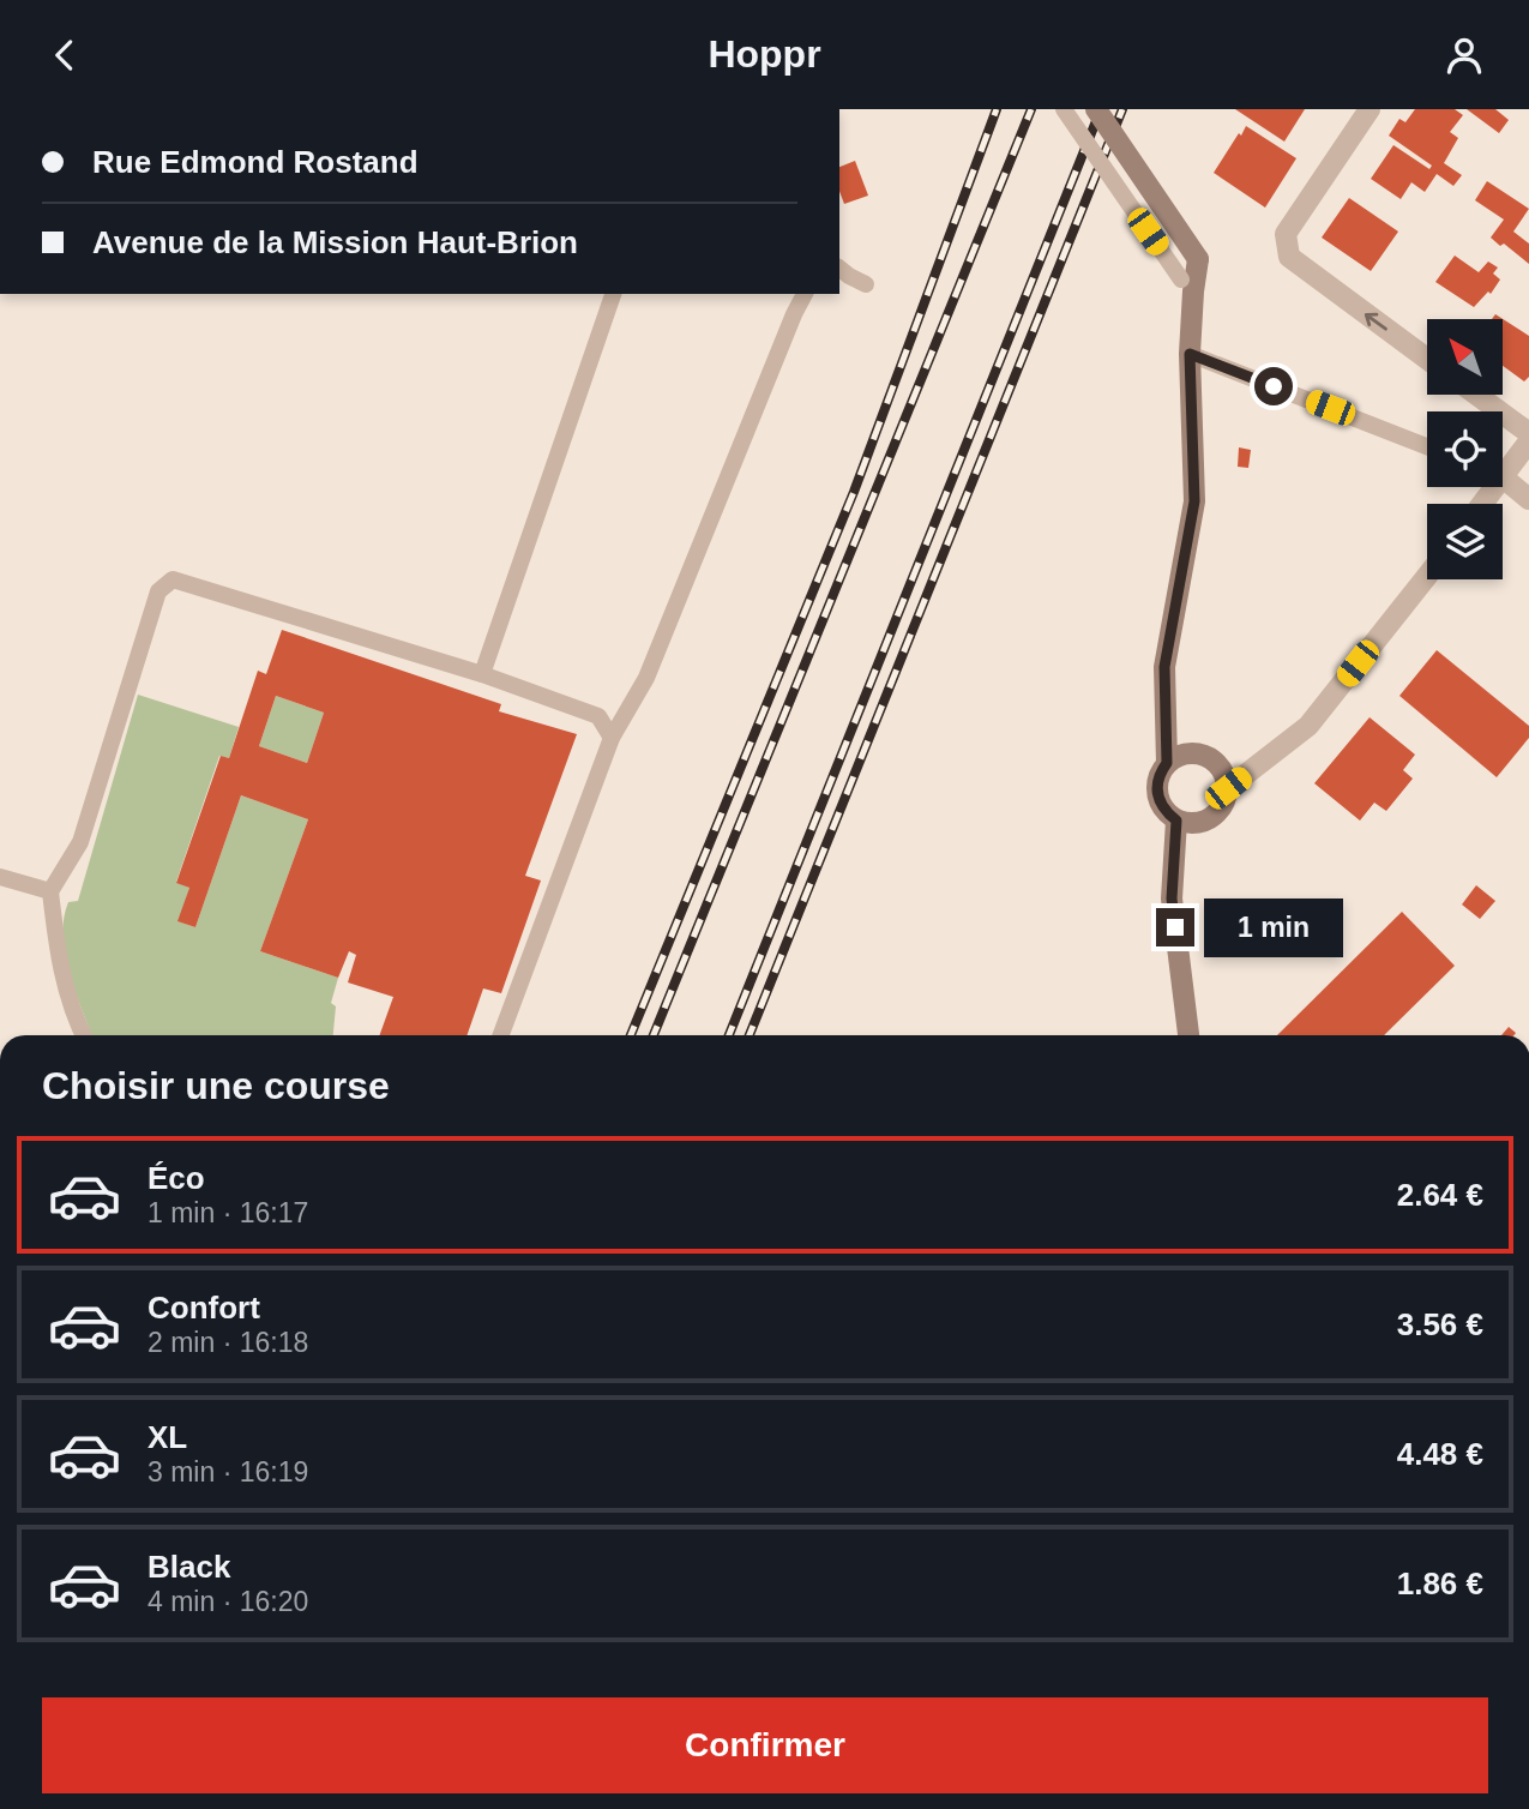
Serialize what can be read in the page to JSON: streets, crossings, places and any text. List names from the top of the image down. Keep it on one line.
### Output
{"north":"top left","page":{"header":"Hoppr","banner":["Rue Edmond Rostand","Avenue de la Mission Haut-Brion"],"bubble":"1 min","heading":"Choisir une course","list":[{"name":"Éco","note":"1 min · 16:17","value":"2.64 €"},{"name":"Confort","note":"2 min · 16:18","value":"3.56 €"},{"name":"XL","note":"3 min · 16:19","value":"4.48 €"},{"name":"Black","note":"4 min · 16:20","value":"1.86 €"}],"buttons":"Confirmer"}}
